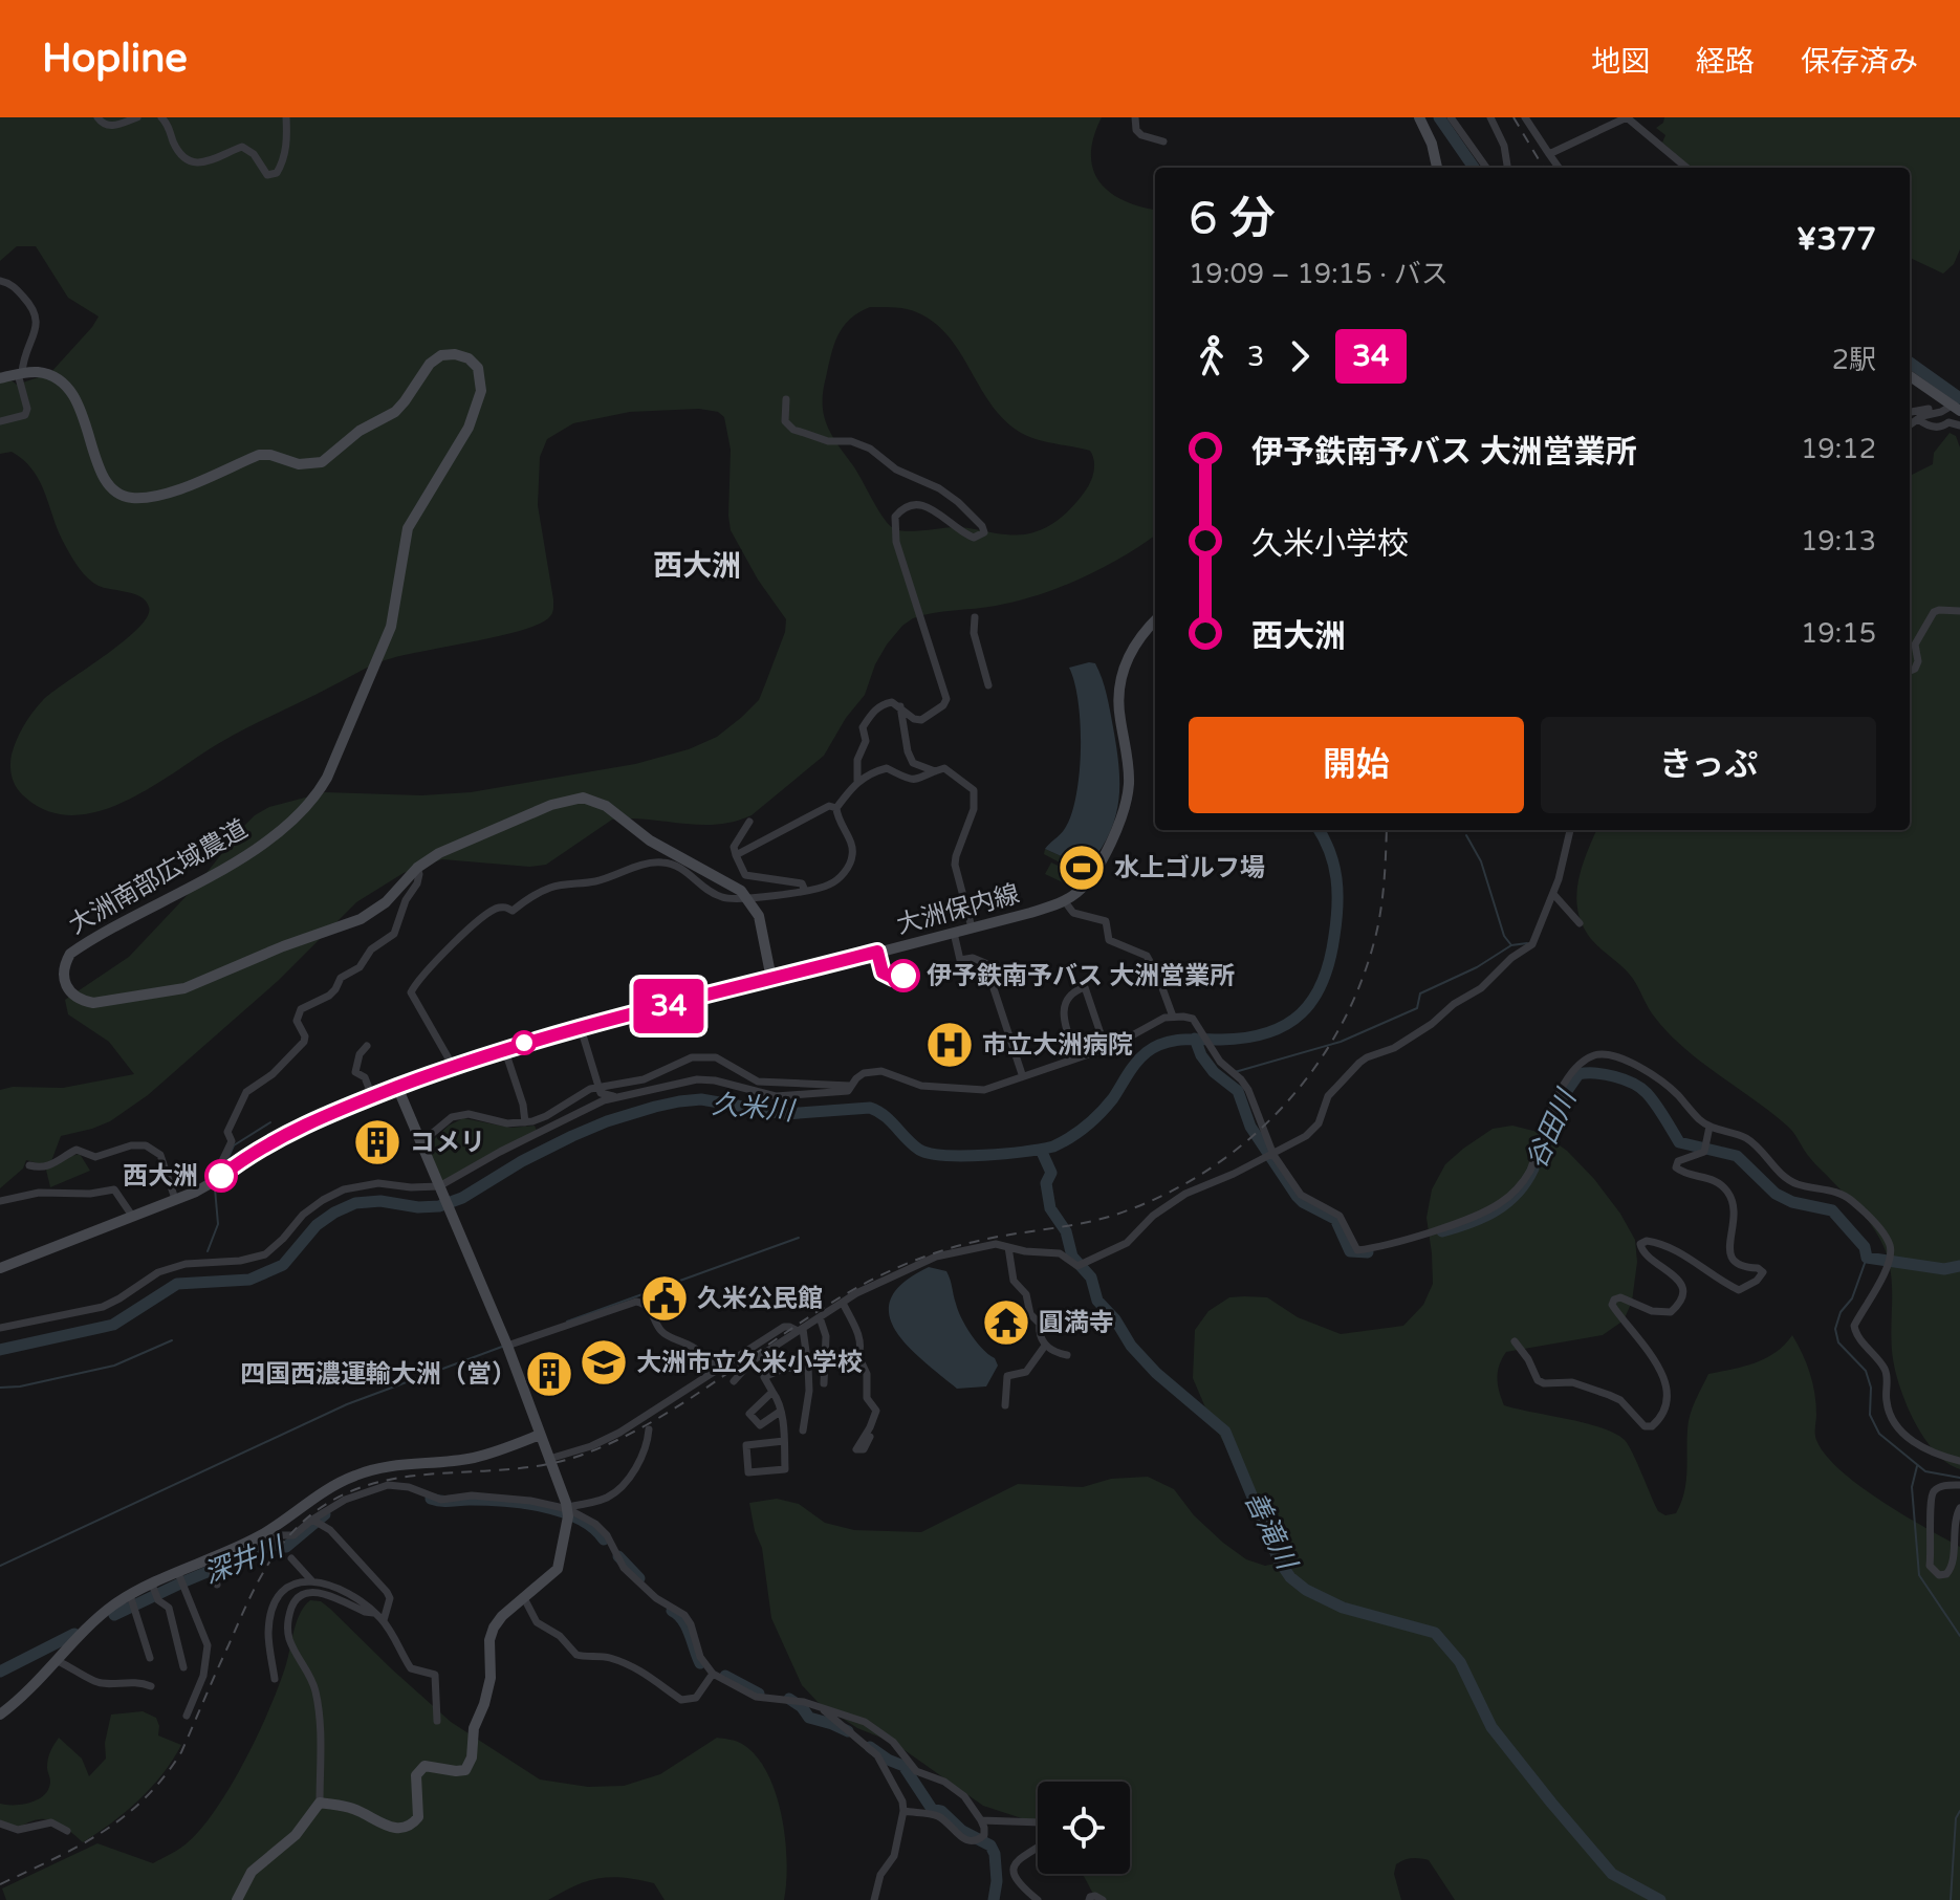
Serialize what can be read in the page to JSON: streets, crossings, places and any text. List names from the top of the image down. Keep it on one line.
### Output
{"streets":{"street":["大洲南部広域農道","大洲保内線"]},"districts":["西大洲"],"water":["久米川","谷田川","善滝川","深井川"],"places":{"sports":["水上ゴルフ場"],"other":["伊予鉄南予バス 大洲営業所","西大洲"],"hospital":["市立大洲病院"],"building":["コメリ","四国西濃運輸大洲（営）"],"public building":["久米公民館"],"temple":["圓満寺"],"school or university":["大洲市立久米小学校"]},"lines":["bus line 34"],"page":{"header":"Hopline","nav":["地図","経路","保存済み"],"on_map":"34","heading":["6 分","19:09 – 19:15 · バス","¥377"],"legs":["3","34","2駅"],"list":[{"name":"伊予鉄南予バス 大洲営業所","value":"19:12"},{"name":"久米小学校","value":"19:13"},{"name":"西大洲","value":"19:15"}],"buttons":["開始","きっぷ"]}}
